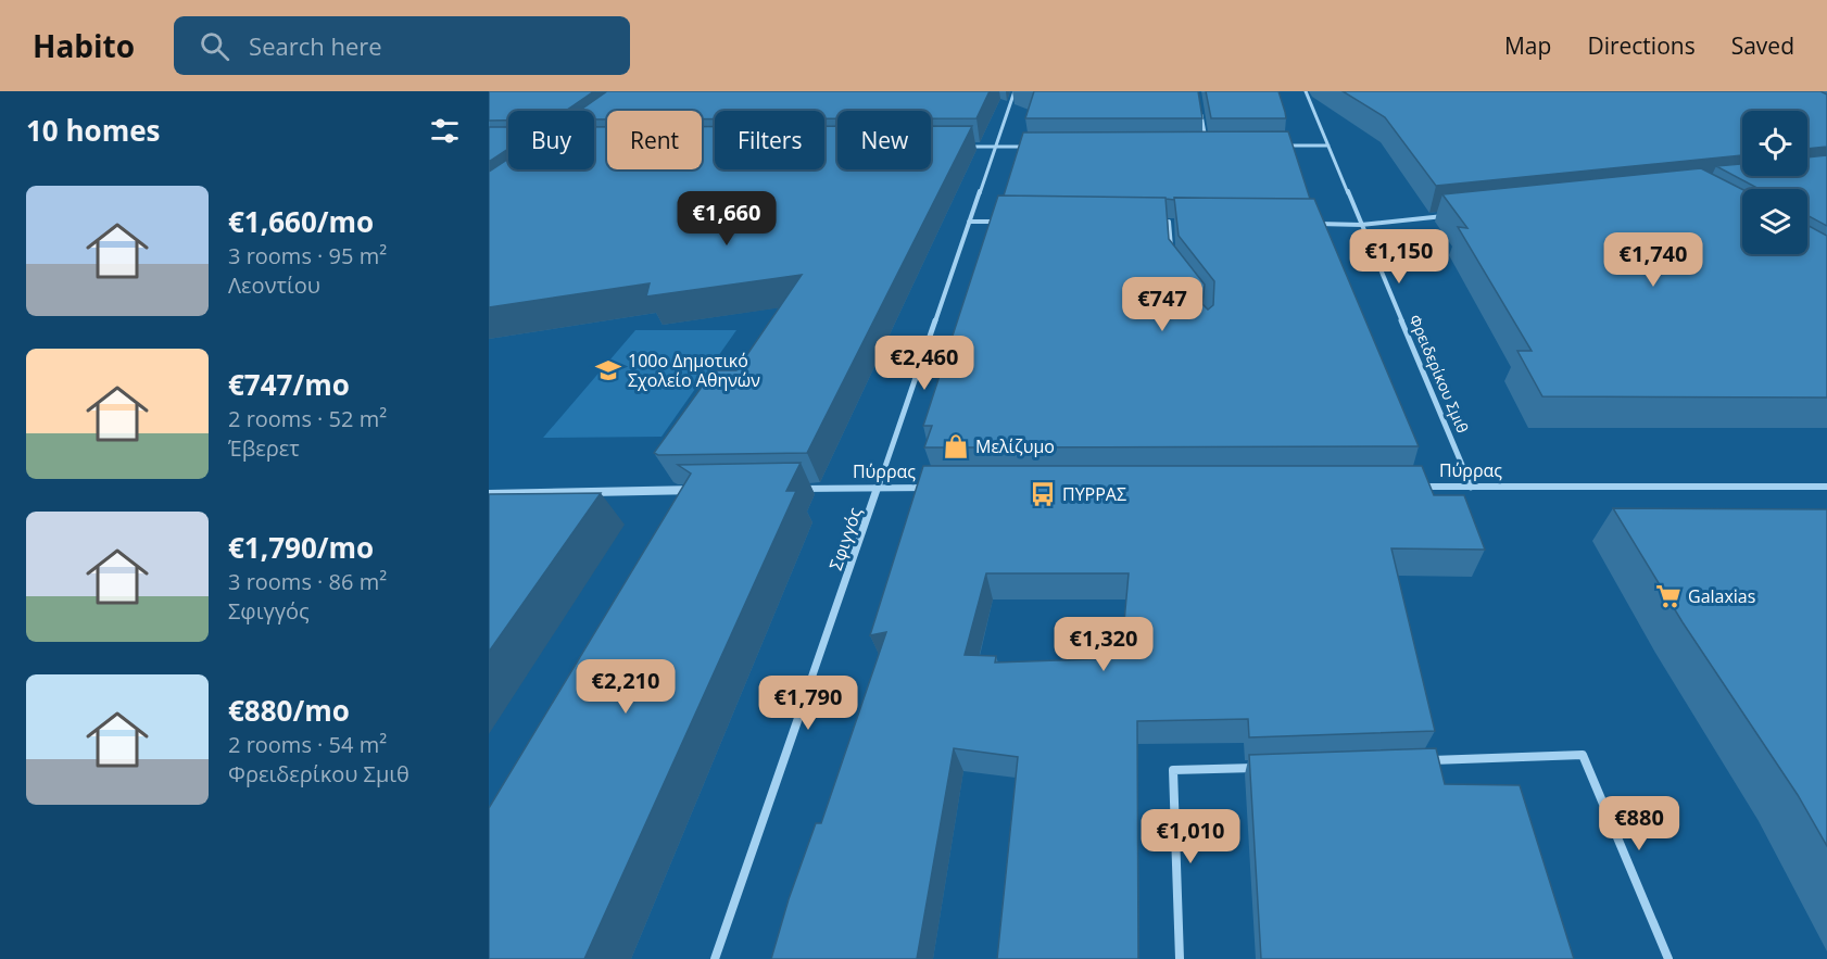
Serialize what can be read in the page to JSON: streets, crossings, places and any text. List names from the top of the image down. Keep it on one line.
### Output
{"streets":{"street":["Φρειδερίκου Σμιθ","Πύρρας","Σφιγγός"]},"crossings":[["Φρειδερίκου Σμιθ","Πύρρας"],["Πύρρας","Σφιγγός"]],"places":{"school or university":["100ο Δημοτικό Σχολείο Αθηνών"],"shop":["Μελίζυμο"],"bus stop":["ΠΥΡΡΑΣ"],"supermarket":["Galaxias"]},"page":{"header":"Habito","search":"Search here","nav":["Map","Directions","Saved"],"heading":"10 homes","chip":["Buy","Rent","Filters","New"],"list":[{"name":"€1,660/mo","note":"3 rooms · 95 m² · Λεοντίου"},{"name":"€747/mo","note":"2 rooms · 52 m² · Έβερετ"},{"name":"€1,790/mo","note":"3 rooms · 86 m² · Σφιγγός"},{"name":"€880/mo","note":"2 rooms · 54 m² · Φρειδερίκου Σμιθ"}],"price":["€1,660","€1,150","€1,740","€747","€2,460","€1,320","€2,210","€1,790","€880","€1,010"]}}
